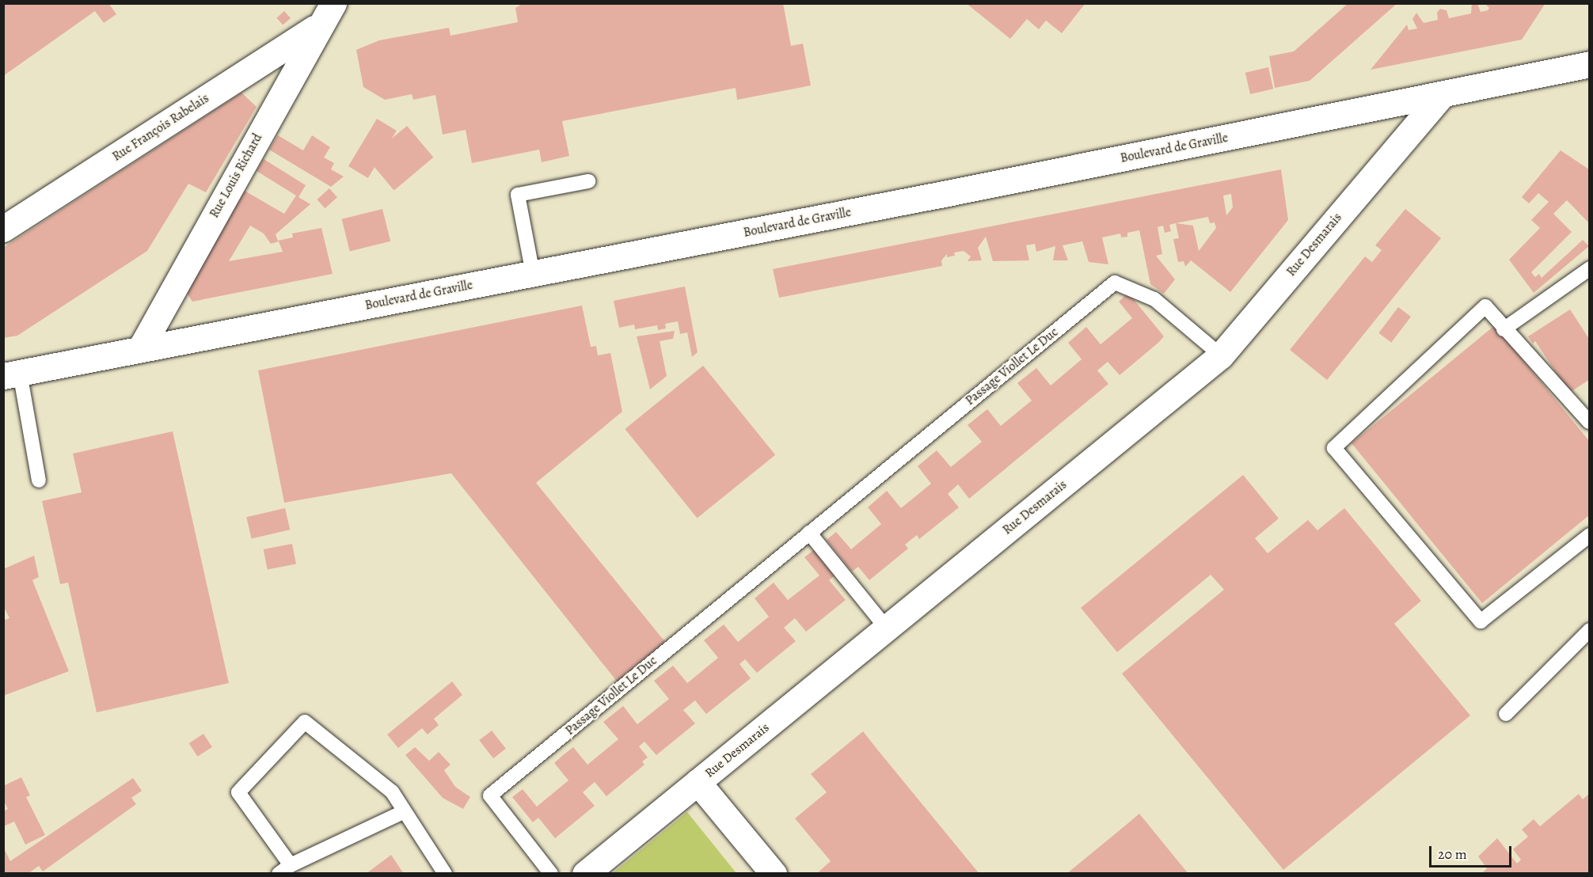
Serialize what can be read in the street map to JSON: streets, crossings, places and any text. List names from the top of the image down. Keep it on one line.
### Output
{"streets":{"street":["Rue François Rabelais","Boulevard de Graville","Rue Louis Richard","Rue Desmarais"],"lane":["Passage Viollet Le Duc"]},"crossings":[["Rue François Rabelais","Rue Louis Richard"],["Boulevard de Graville","Rue Louis Richard"],["Boulevard de Graville","Rue Desmarais"],["Rue Desmarais","Passage Viollet Le Duc"]],"scale_bar":"20 m"}
